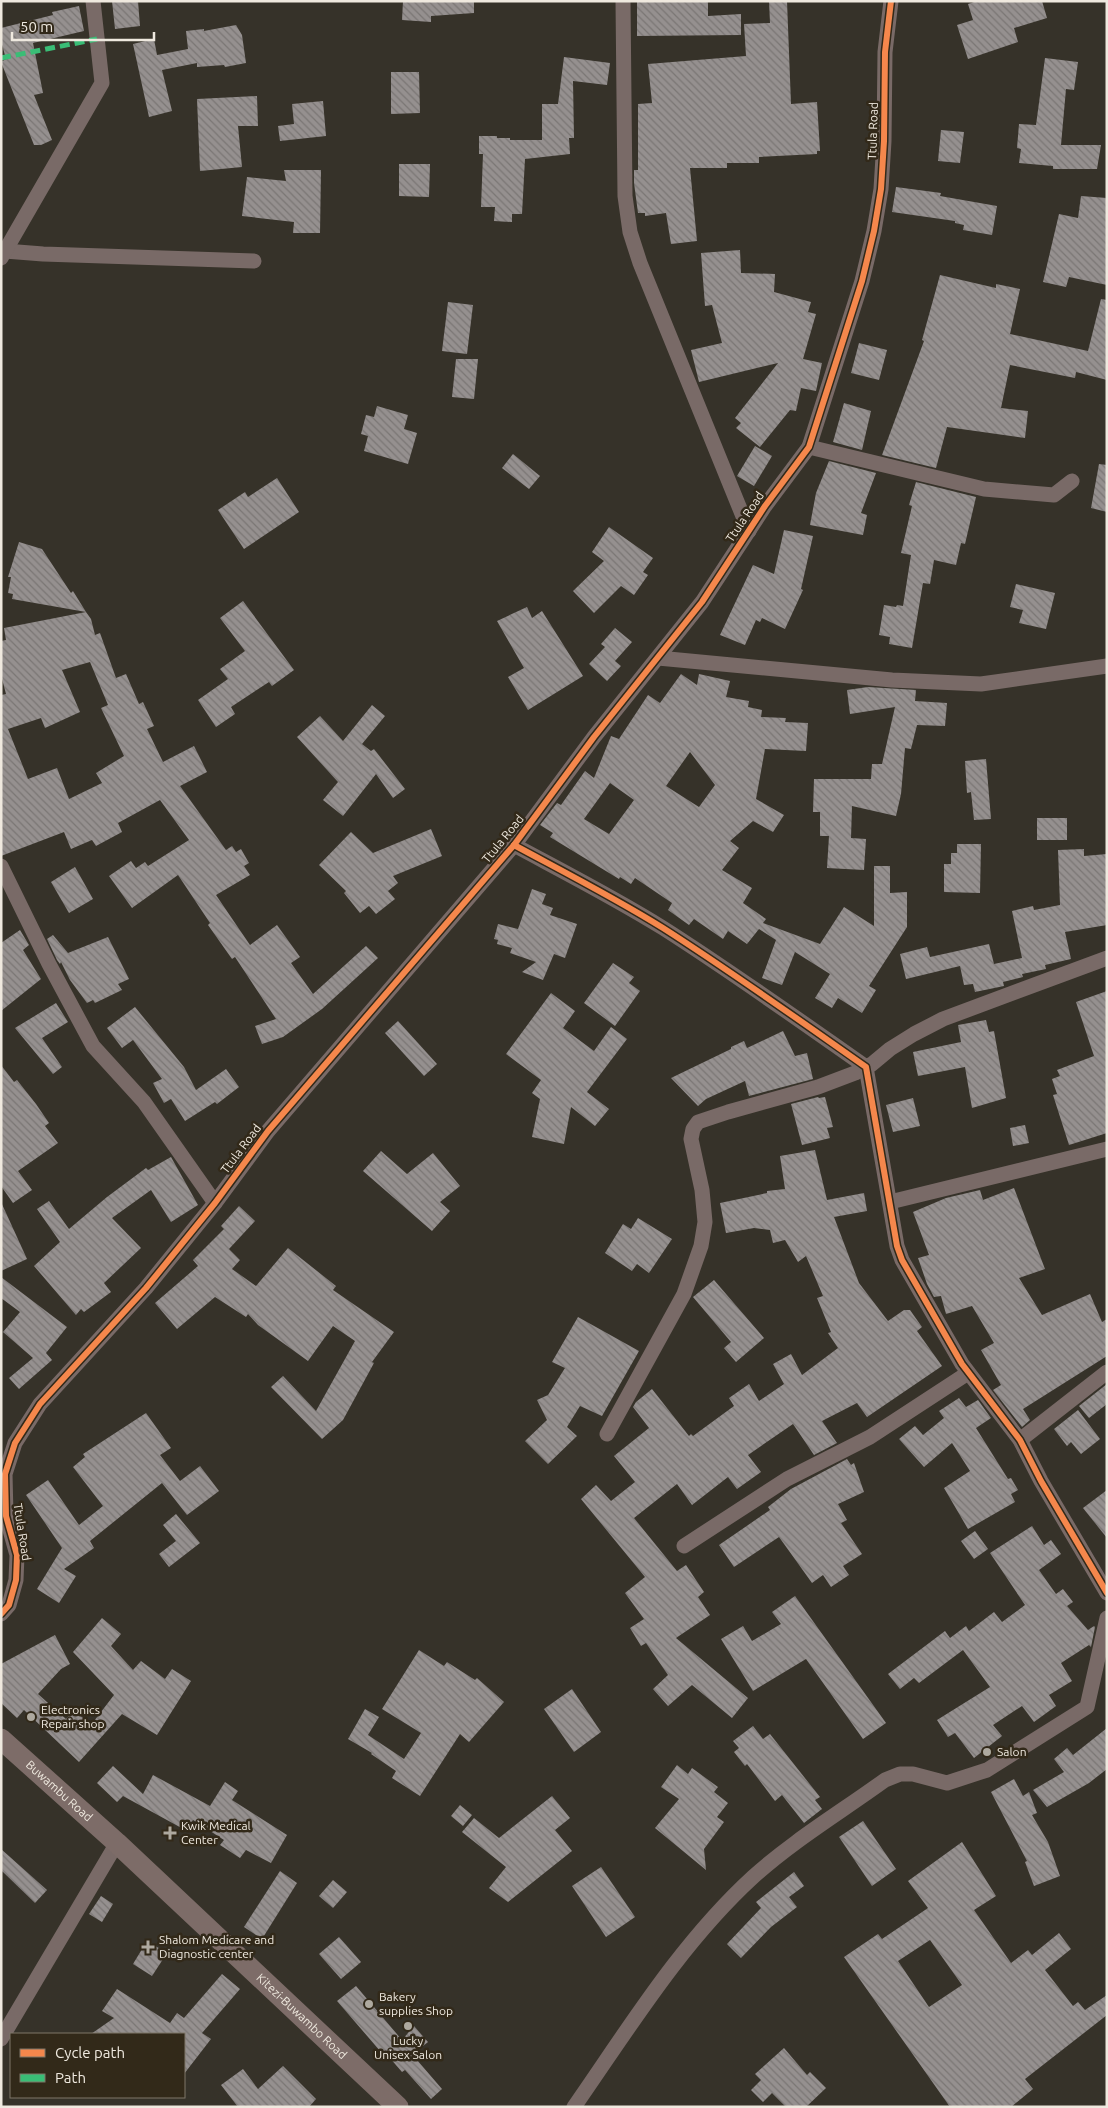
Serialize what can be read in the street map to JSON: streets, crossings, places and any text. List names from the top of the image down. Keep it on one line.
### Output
{"streets":{"street":["Ttula Road","Buwambu Road","Kitezi-Buwambo Road"]},"crossings":[["Buwambu Road","Kitezi-Buwambo Road"]],"places":{"other":["Electronics Repair shop","Salon","Bakery supplies Shop","Lucky Unisex Salon"],"health":["Kwik Medical Center","Shalom Medicare and Diagnostic center"]},"legend":["Cycle path","Path"],"scale_bar":"50 m"}
